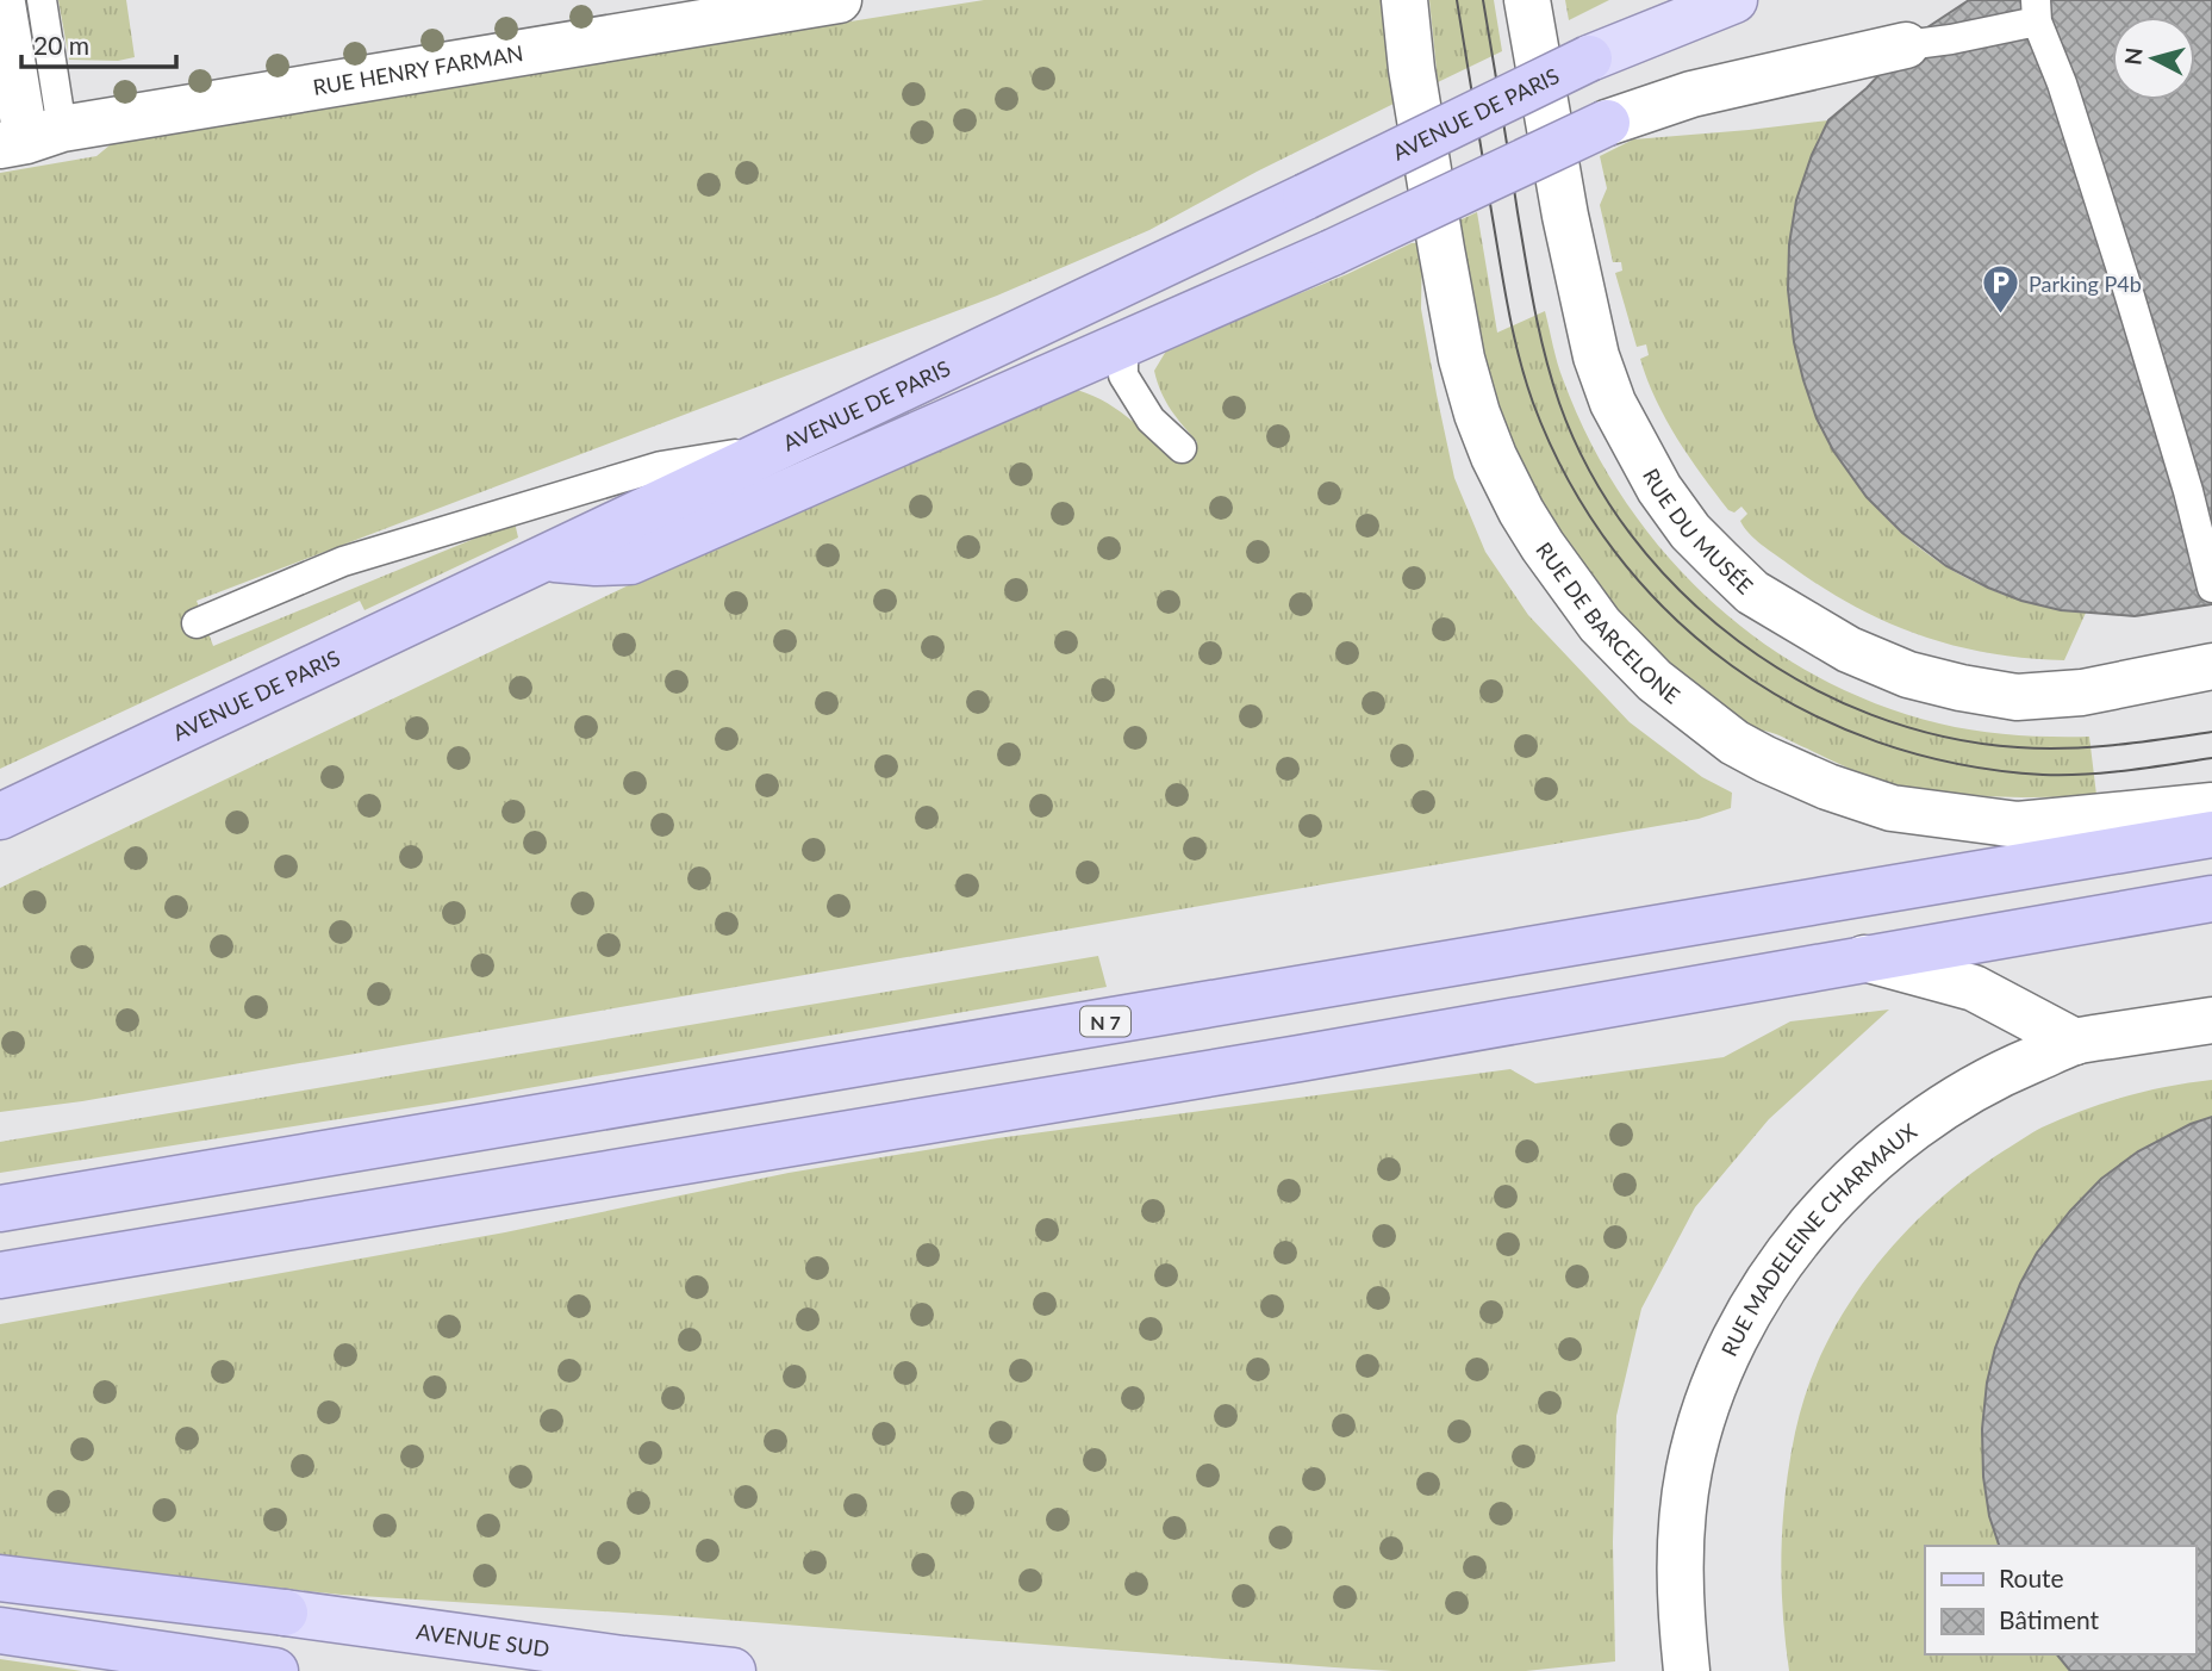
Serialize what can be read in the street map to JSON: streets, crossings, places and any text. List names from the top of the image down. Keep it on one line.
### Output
{"streets":{"highway":["AVENUE DE PARIS","N 7"],"main road":["AVENUE SUD"],"street":["RUE HENRY FARMAN","RUE DU MUSÉE","RUE DE BARCELONE","RUE MADELEINE CHARMAUX"]},"places":{"parking":["Parking P4b"]},"legend":["Route","Bâtiment"],"scale_bar":"20 m","north":"left"}
